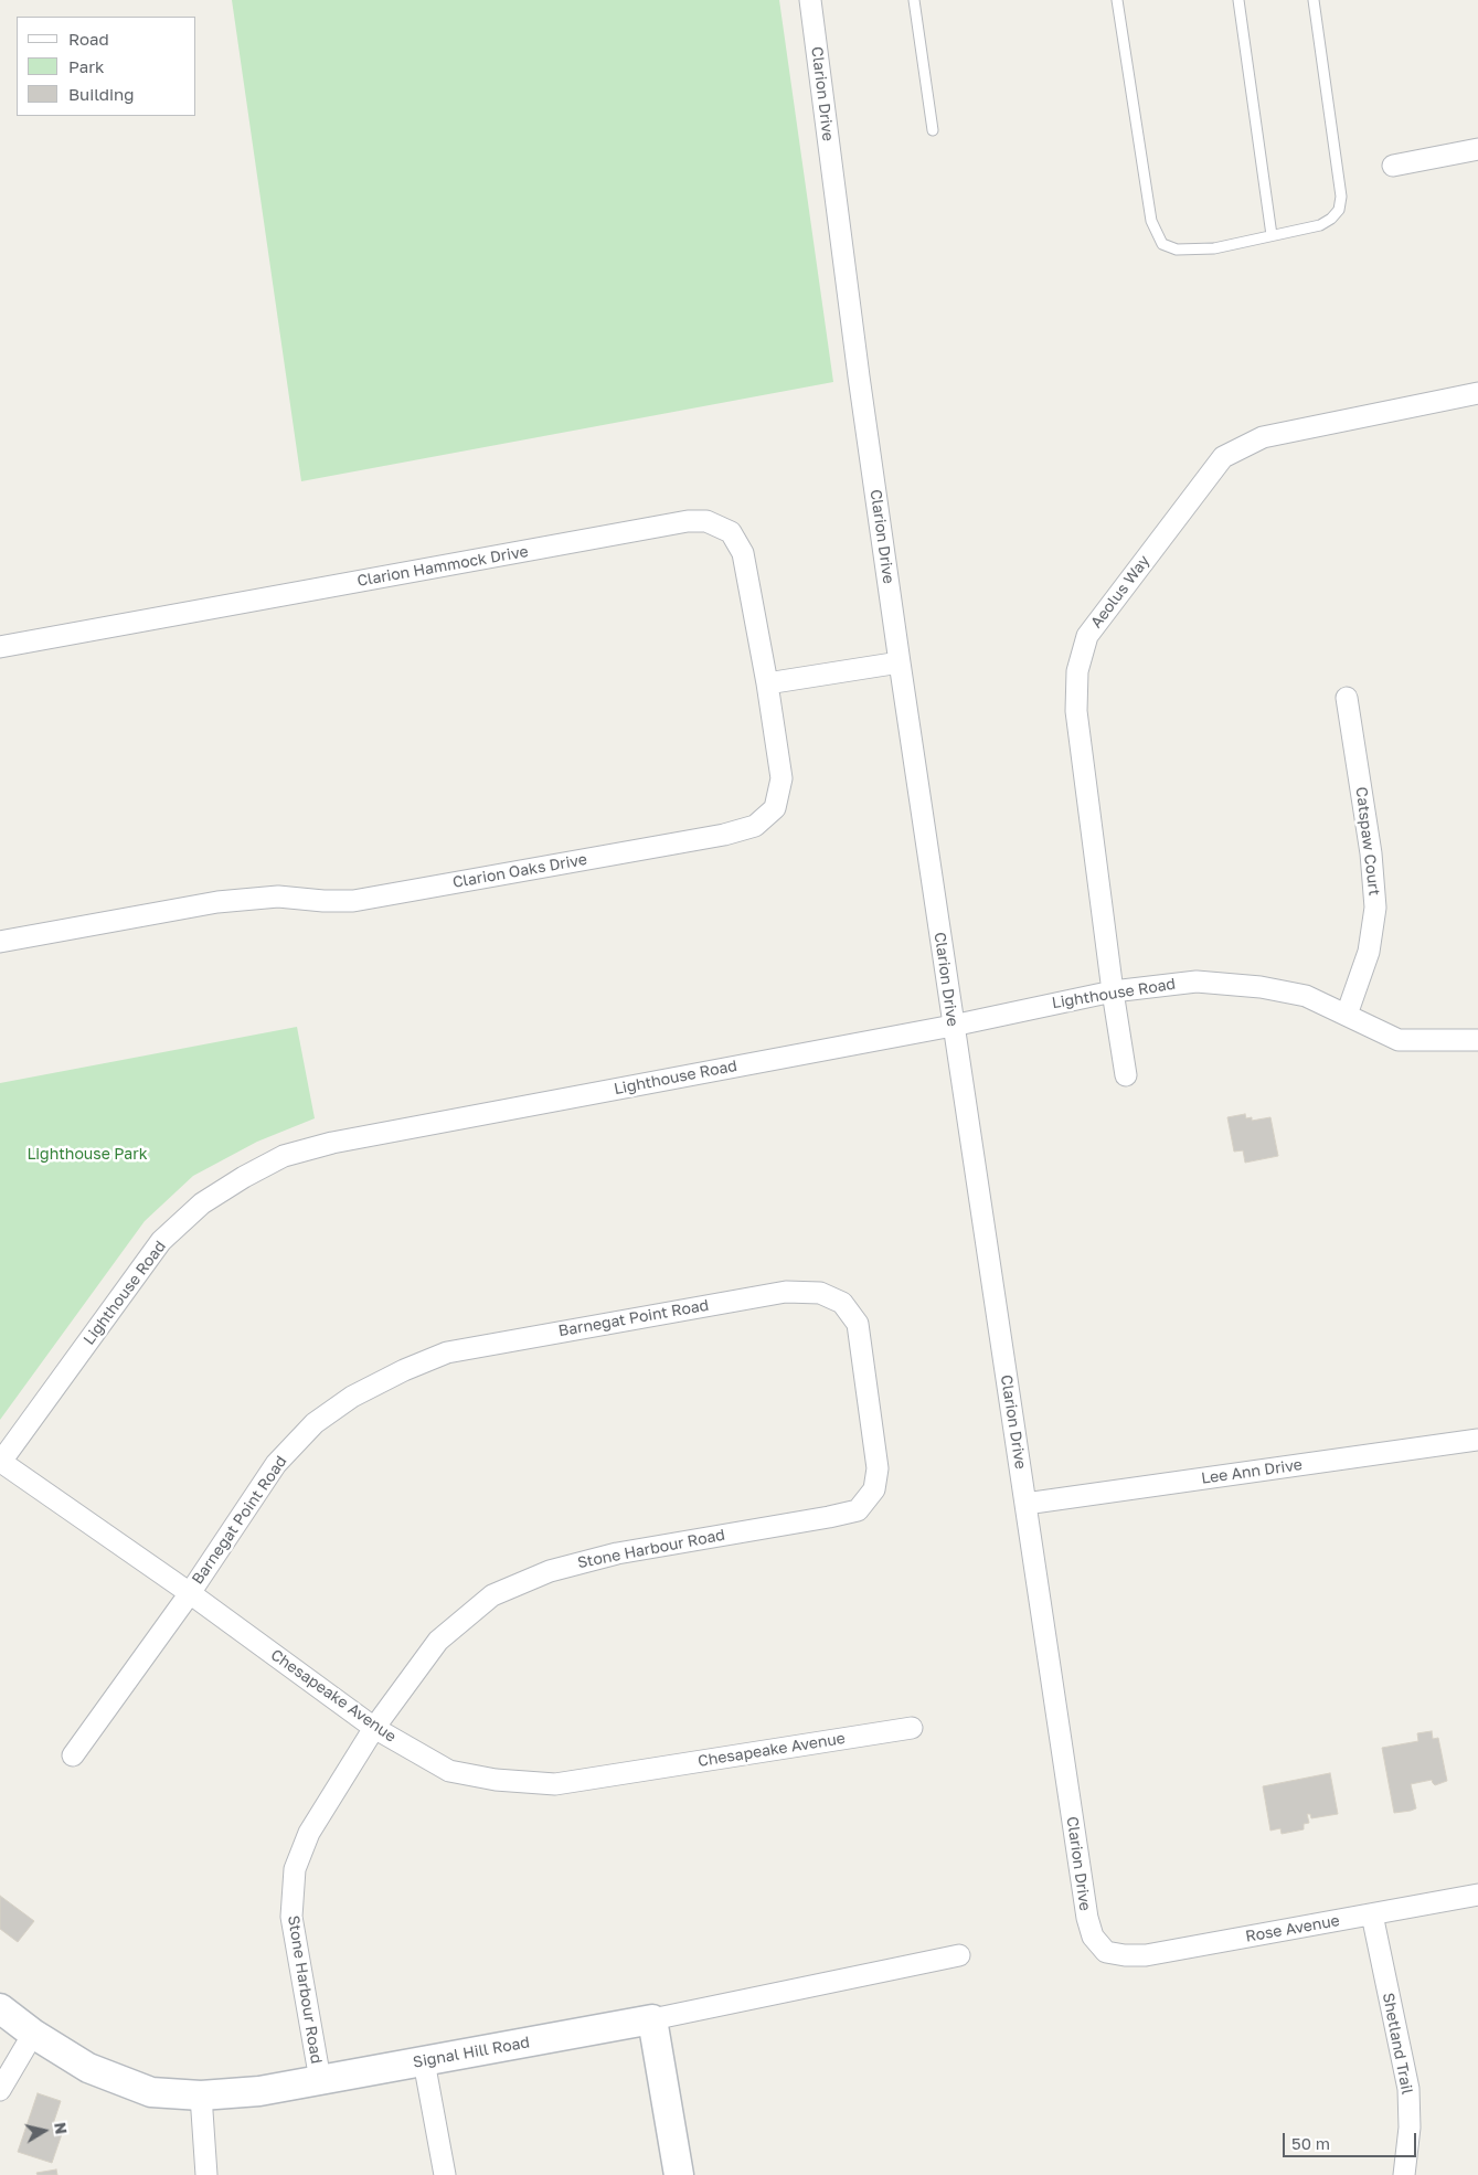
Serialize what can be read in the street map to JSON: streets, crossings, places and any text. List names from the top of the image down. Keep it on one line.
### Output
{"streets":{"street":["Clarion Drive","Clarion Hammock Drive","Aeolus Way","Catspaw Court","Clarion Oaks Drive","Lighthouse Road","Barnegat Point Road","Lee Ann Drive","Stone Harbour Road","Chesapeake Avenue","Rose Avenue","Shetland Trail","Signal Hill Road"]},"crossings":[["Clarion Drive","Lighthouse Road"],["Clarion Drive","Lee Ann Drive"],["Clarion Drive","Rose Avenue"],["Clarion Hammock Drive","Clarion Oaks Drive"],["Aeolus Way","Lighthouse Road"],["Catspaw Court","Lighthouse Road"],["Lighthouse Road","Chesapeake Avenue"],["Barnegat Point Road","Stone Harbour Road"],["Barnegat Point Road","Chesapeake Avenue"],["Stone Harbour Road","Chesapeake Avenue"],["Stone Harbour Road","Signal Hill Road"],["Rose Avenue","Shetland Trail"]],"parks":["Lighthouse Park"],"legend":["Road","Park","Building"],"scale_bar":"50 m","north":"right"}
